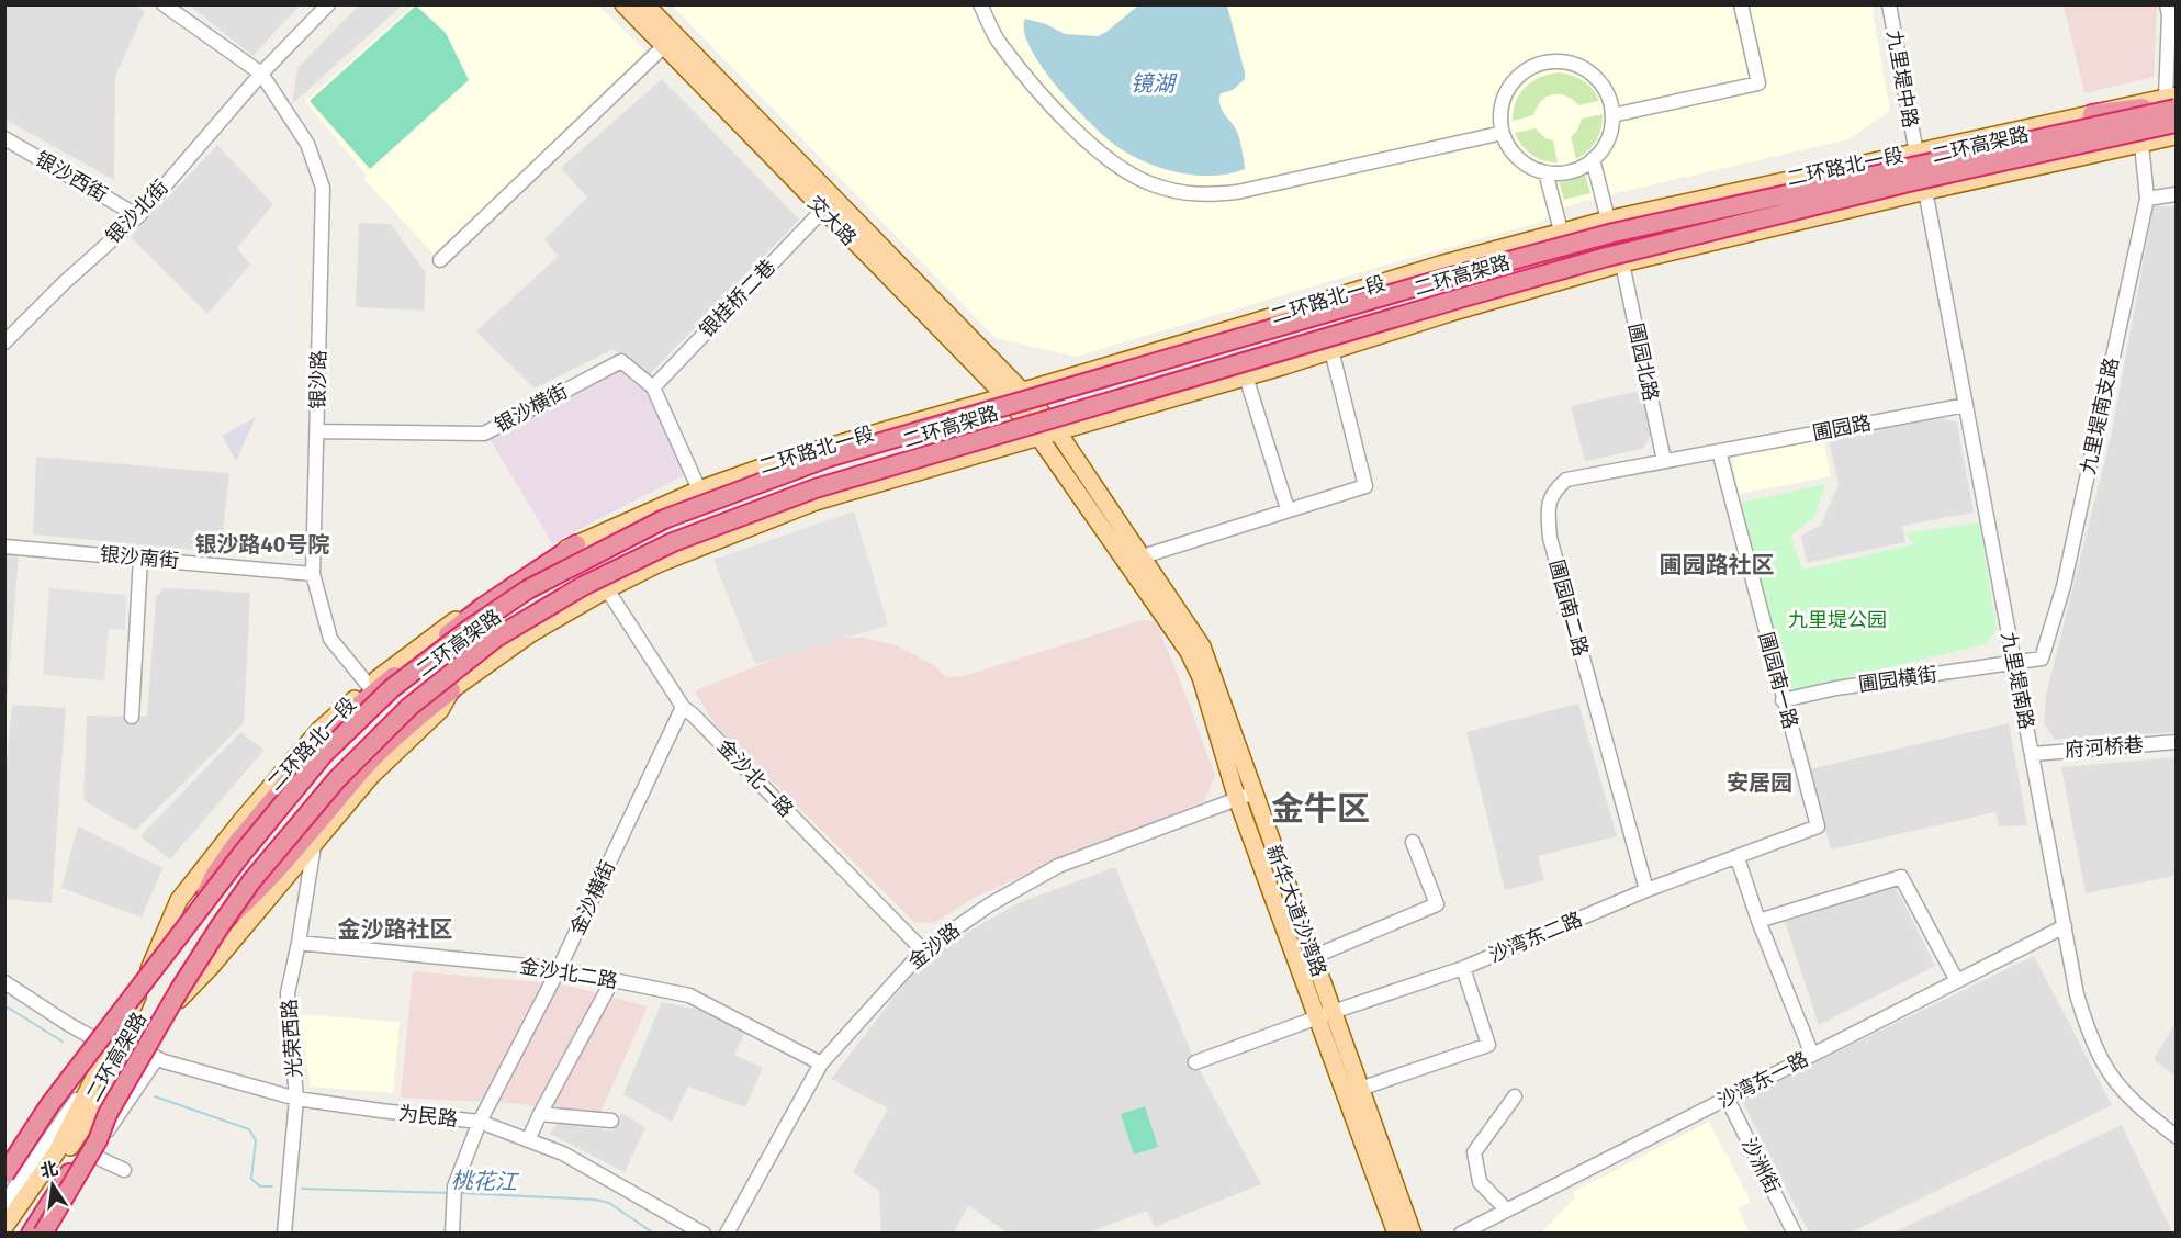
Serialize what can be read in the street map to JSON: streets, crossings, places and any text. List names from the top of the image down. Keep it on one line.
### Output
{"streets":{"highway":["二环高架路"],"main road":["二环路北一段","交大路","新华大道沙湾路"],"street":["九里堤中路","银沙西街","银沙北街","银桂桥二巷","圃园北路","银沙路","银沙横街","九里堤南支路","圃园路","银沙南街","圃园南二路","圃园横街","圃园南一路","九里堤南路","府河桥巷","金沙北一路","金沙横街","沙湾东二路","金沙路","金沙北二路","光荣西路","沙湾东一路","为民路","沙洲街"]},"crossings":[["九里堤中路","二环路北一段"],["九里堤中路","九里堤南路"],["二环路北一段","交大路"],["二环路北一段","圃园北路"],["二环路北一段","银沙路"],["二环路北一段","九里堤南支路"],["二环路北一段","九里堤南路"],["二环路北一段","金沙北一路"],["二环路北一段","新华大道沙湾路"],["二环路北一段","光荣西路"],["二环路北一段","为民路"],["银沙西街","银沙北街"],["银沙北街","银沙路"],["交大路","银桂桥二巷"],["交大路","新华大道沙湾路"],["银桂桥二巷","银沙横街"],["圃园北路","圃园南二路"],["银沙路","银沙横街"],["银沙路","银沙南街"],["九里堤南支路","圃园横街"],["九里堤南支路","九里堤南路"],["圃园路","圃园南二路"],["圃园路","圃园南一路"],["圃园路","九里堤南路"],["圃园南二路","圃园南一路"],["圃园南二路","沙湾东二路"],["圃园横街","圃园南一路"],["圃园横街","九里堤南路"],["圃园南一路","沙湾东二路"],["九里堤南路","府河桥巷"],["九里堤南路","沙湾东一路"],["金沙北一路","金沙横街"],["金沙北一路","金沙路"],["金沙横街","金沙北二路"],["金沙横街","为民路"],["新华大道沙湾路","沙湾东二路"],["新华大道沙湾路","金沙路"],["金沙路","金沙北二路"],["金沙北二路","光荣西路"],["光荣西路","为民路"],["沙湾东一路","沙洲街"]],"districts":["银沙路40号院","圃园路社区","安居园","金牛区","金沙路社区"],"water":["镜湖","桃花江"],"parks":["九里堤公园"],"north":"top"}
